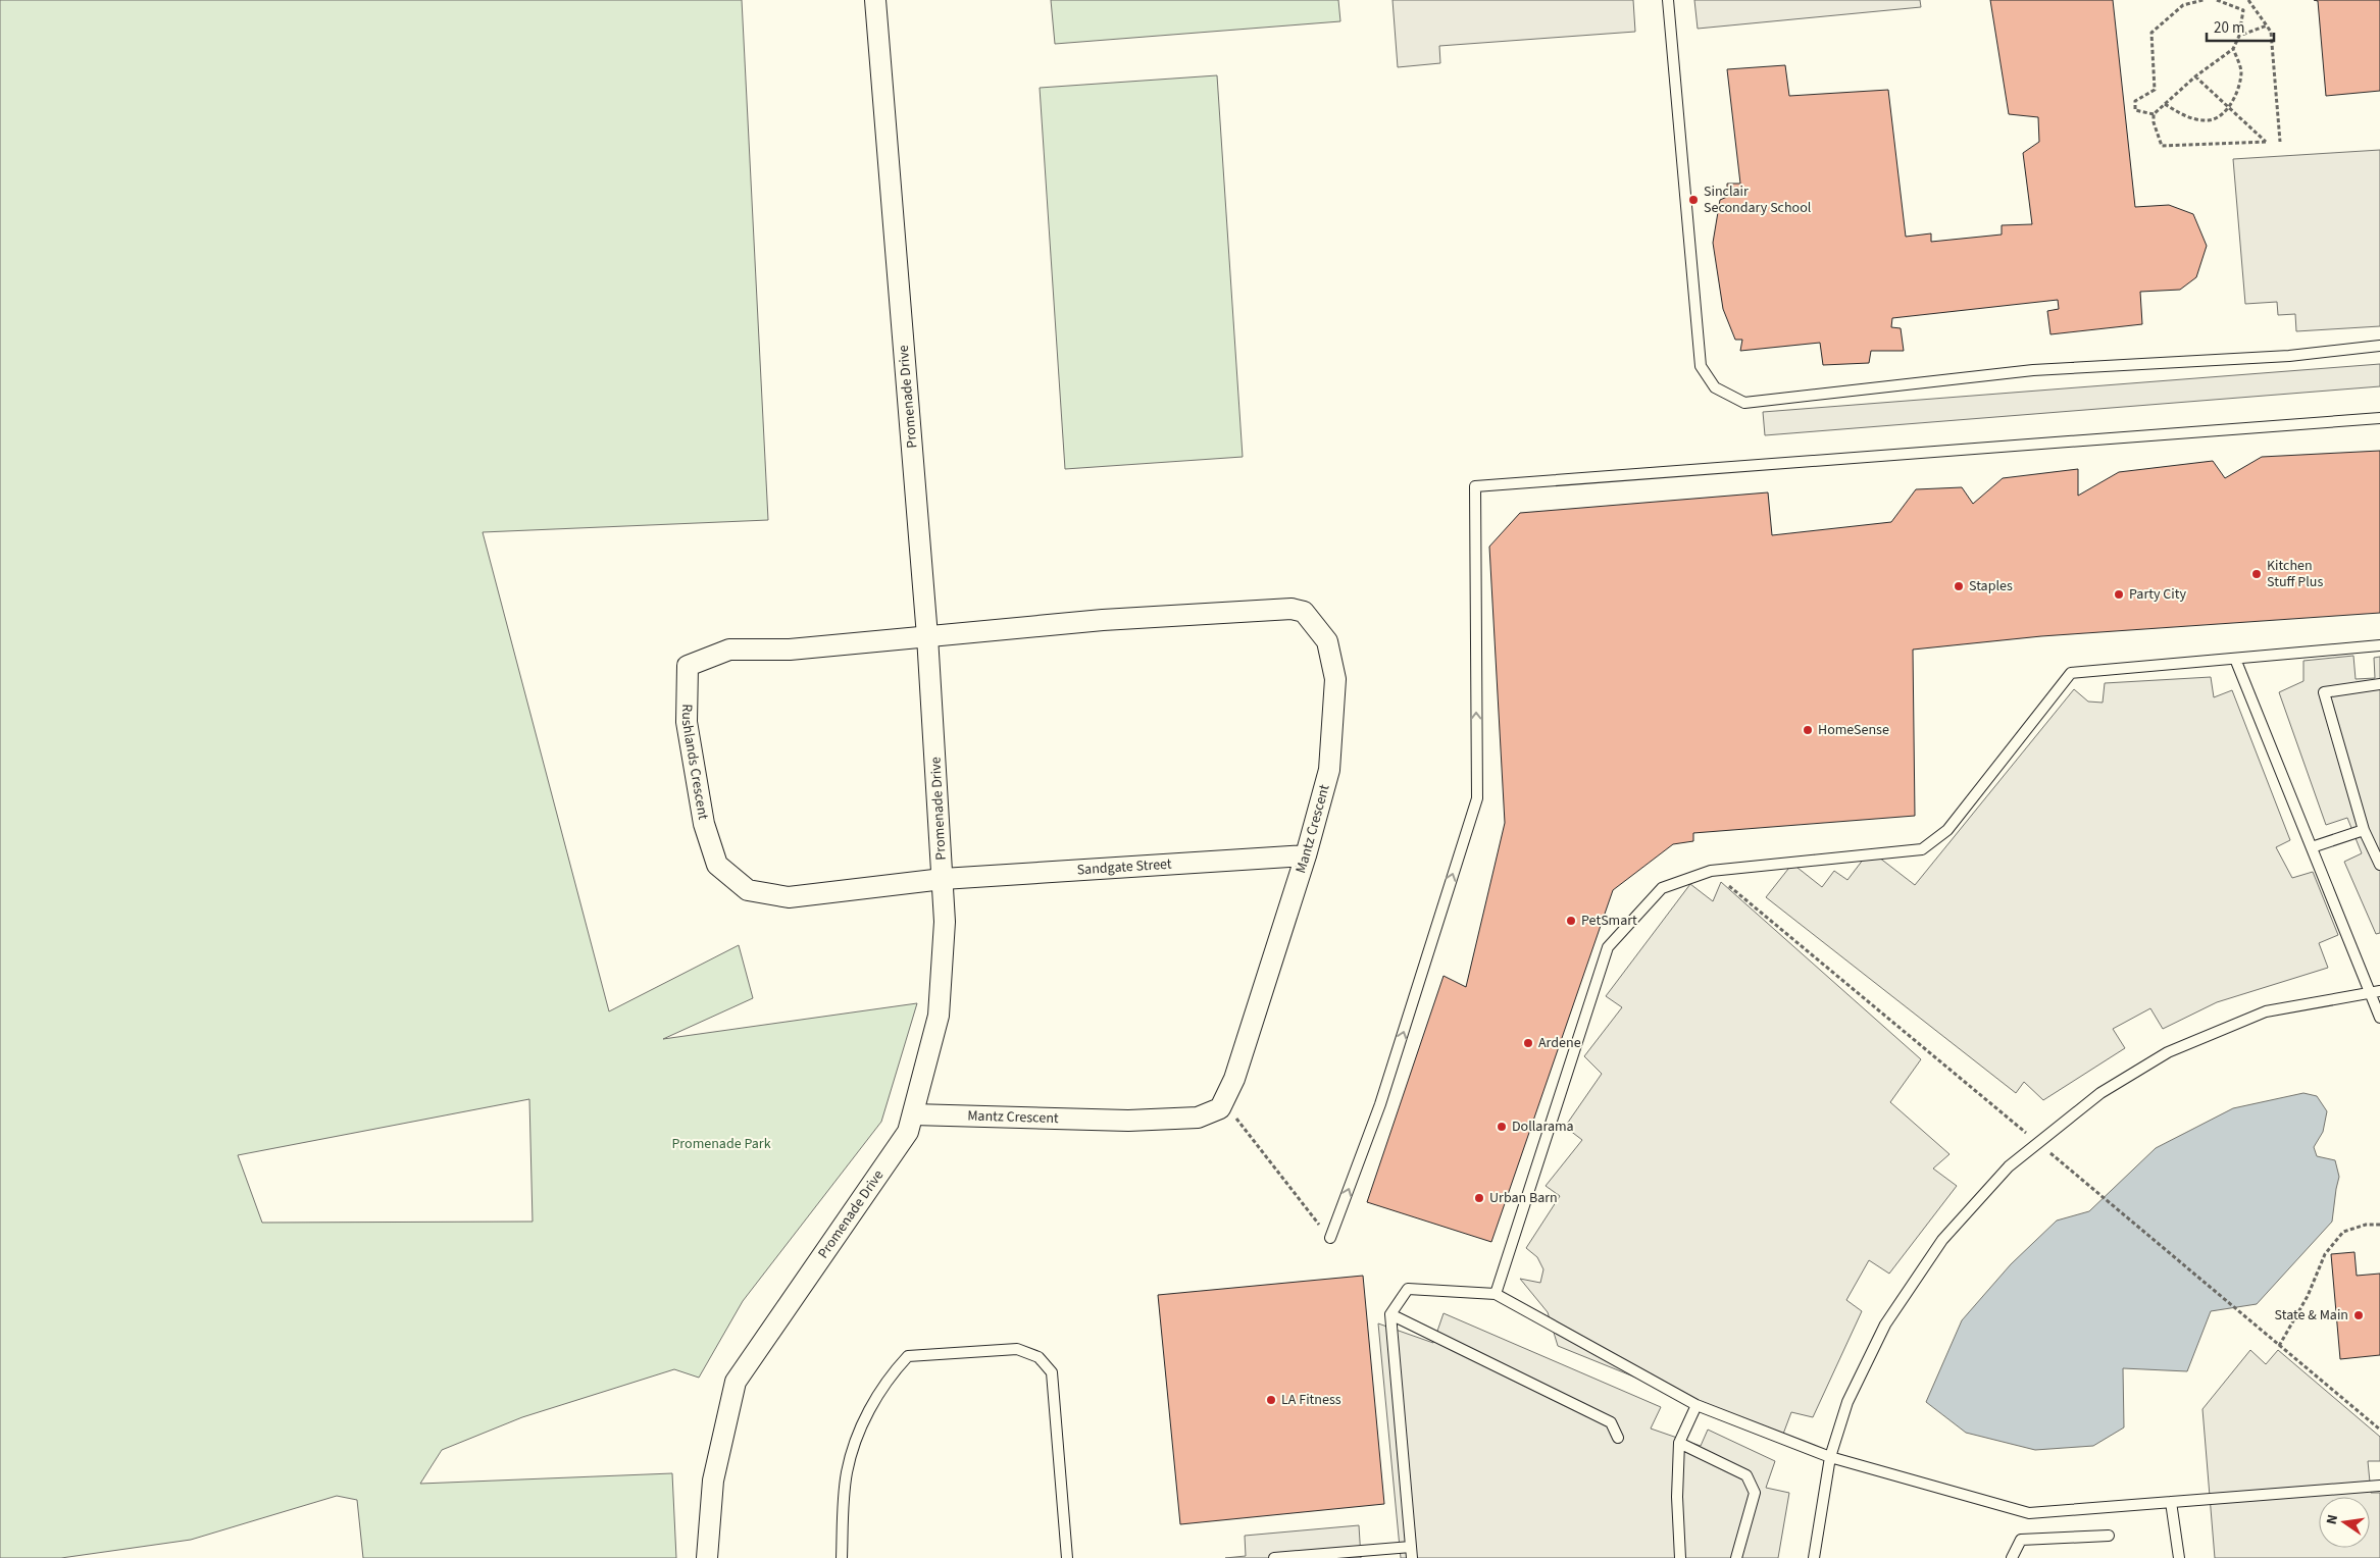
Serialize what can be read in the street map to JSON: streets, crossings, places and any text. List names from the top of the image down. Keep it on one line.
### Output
{"streets":{"street":["Promenade Drive","Rushlands Crescent","Mantz Crescent","Sandgate Street"]},"crossings":[["Promenade Drive","Rushlands Crescent"],["Promenade Drive","Mantz Crescent"],["Promenade Drive","Sandgate Street"],["Rushlands Crescent","Mantz Crescent"],["Rushlands Crescent","Sandgate Street"],["Mantz Crescent","Sandgate Street"]],"parks":["Promenade Park"],"places":["Sinclair Secondary School","Kitchen Stuff Plus","Staples","Party City","HomeSense","PetSmart","Ardene","Dollarama","Urban Barn","State & Main","LA Fitness"],"scale_bar":"20 m","north":"left"}
